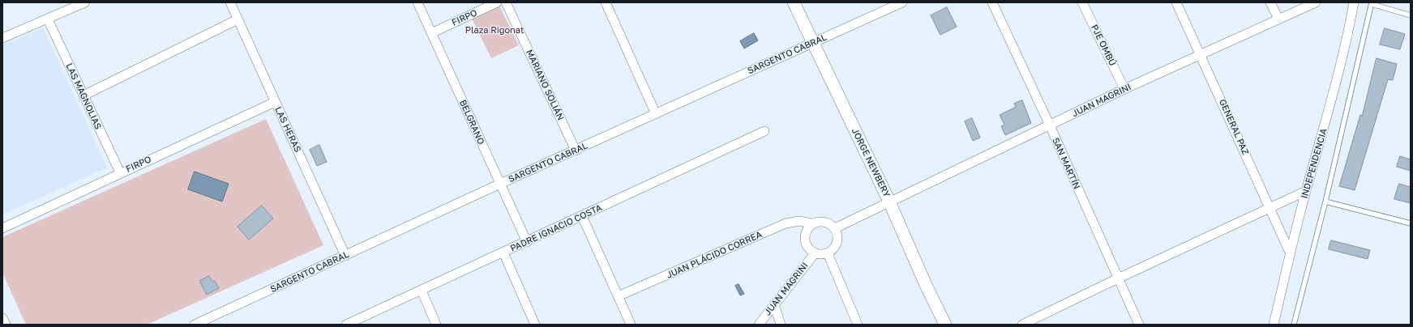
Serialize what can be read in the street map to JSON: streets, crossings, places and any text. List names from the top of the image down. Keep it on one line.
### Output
{"streets":{"main road":["JORGE NEWBERY"],"street":["FIRPO","PJE OMBÚ","SARGENTO CABRAL","MARIANO SOLIÁN","LAS MAGNOLIAS","JUAN MAGRINI","BELGRANO","GENERAL PAZ","LAS HERAS","SAN MARTÍN","INDEPENDENCIA","PADRE IGNACIO COSTA","JUAN PLÁCIDO CORREA"]},"crossings":[["FIRPO","LAS MAGNOLIAS"],["FIRPO","BELGRANO"],["FIRPO","LAS HERAS"],["PJE OMBÚ","JUAN MAGRINI"],["SARGENTO CABRAL","MARIANO SOLIÁN"],["SARGENTO CABRAL","BELGRANO"],["SARGENTO CABRAL","LAS HERAS"],["SARGENTO CABRAL","JORGE NEWBERY"],["JUAN MAGRINI","GENERAL PAZ"],["JUAN MAGRINI","JORGE NEWBERY"],["JUAN MAGRINI","SAN MARTÍN"],["JUAN MAGRINI","JUAN PLÁCIDO CORREA"],["BELGRANO","PADRE IGNACIO COSTA"],["GENERAL PAZ","INDEPENDENCIA"]],"parks":["Plaza Rigonat"]}
